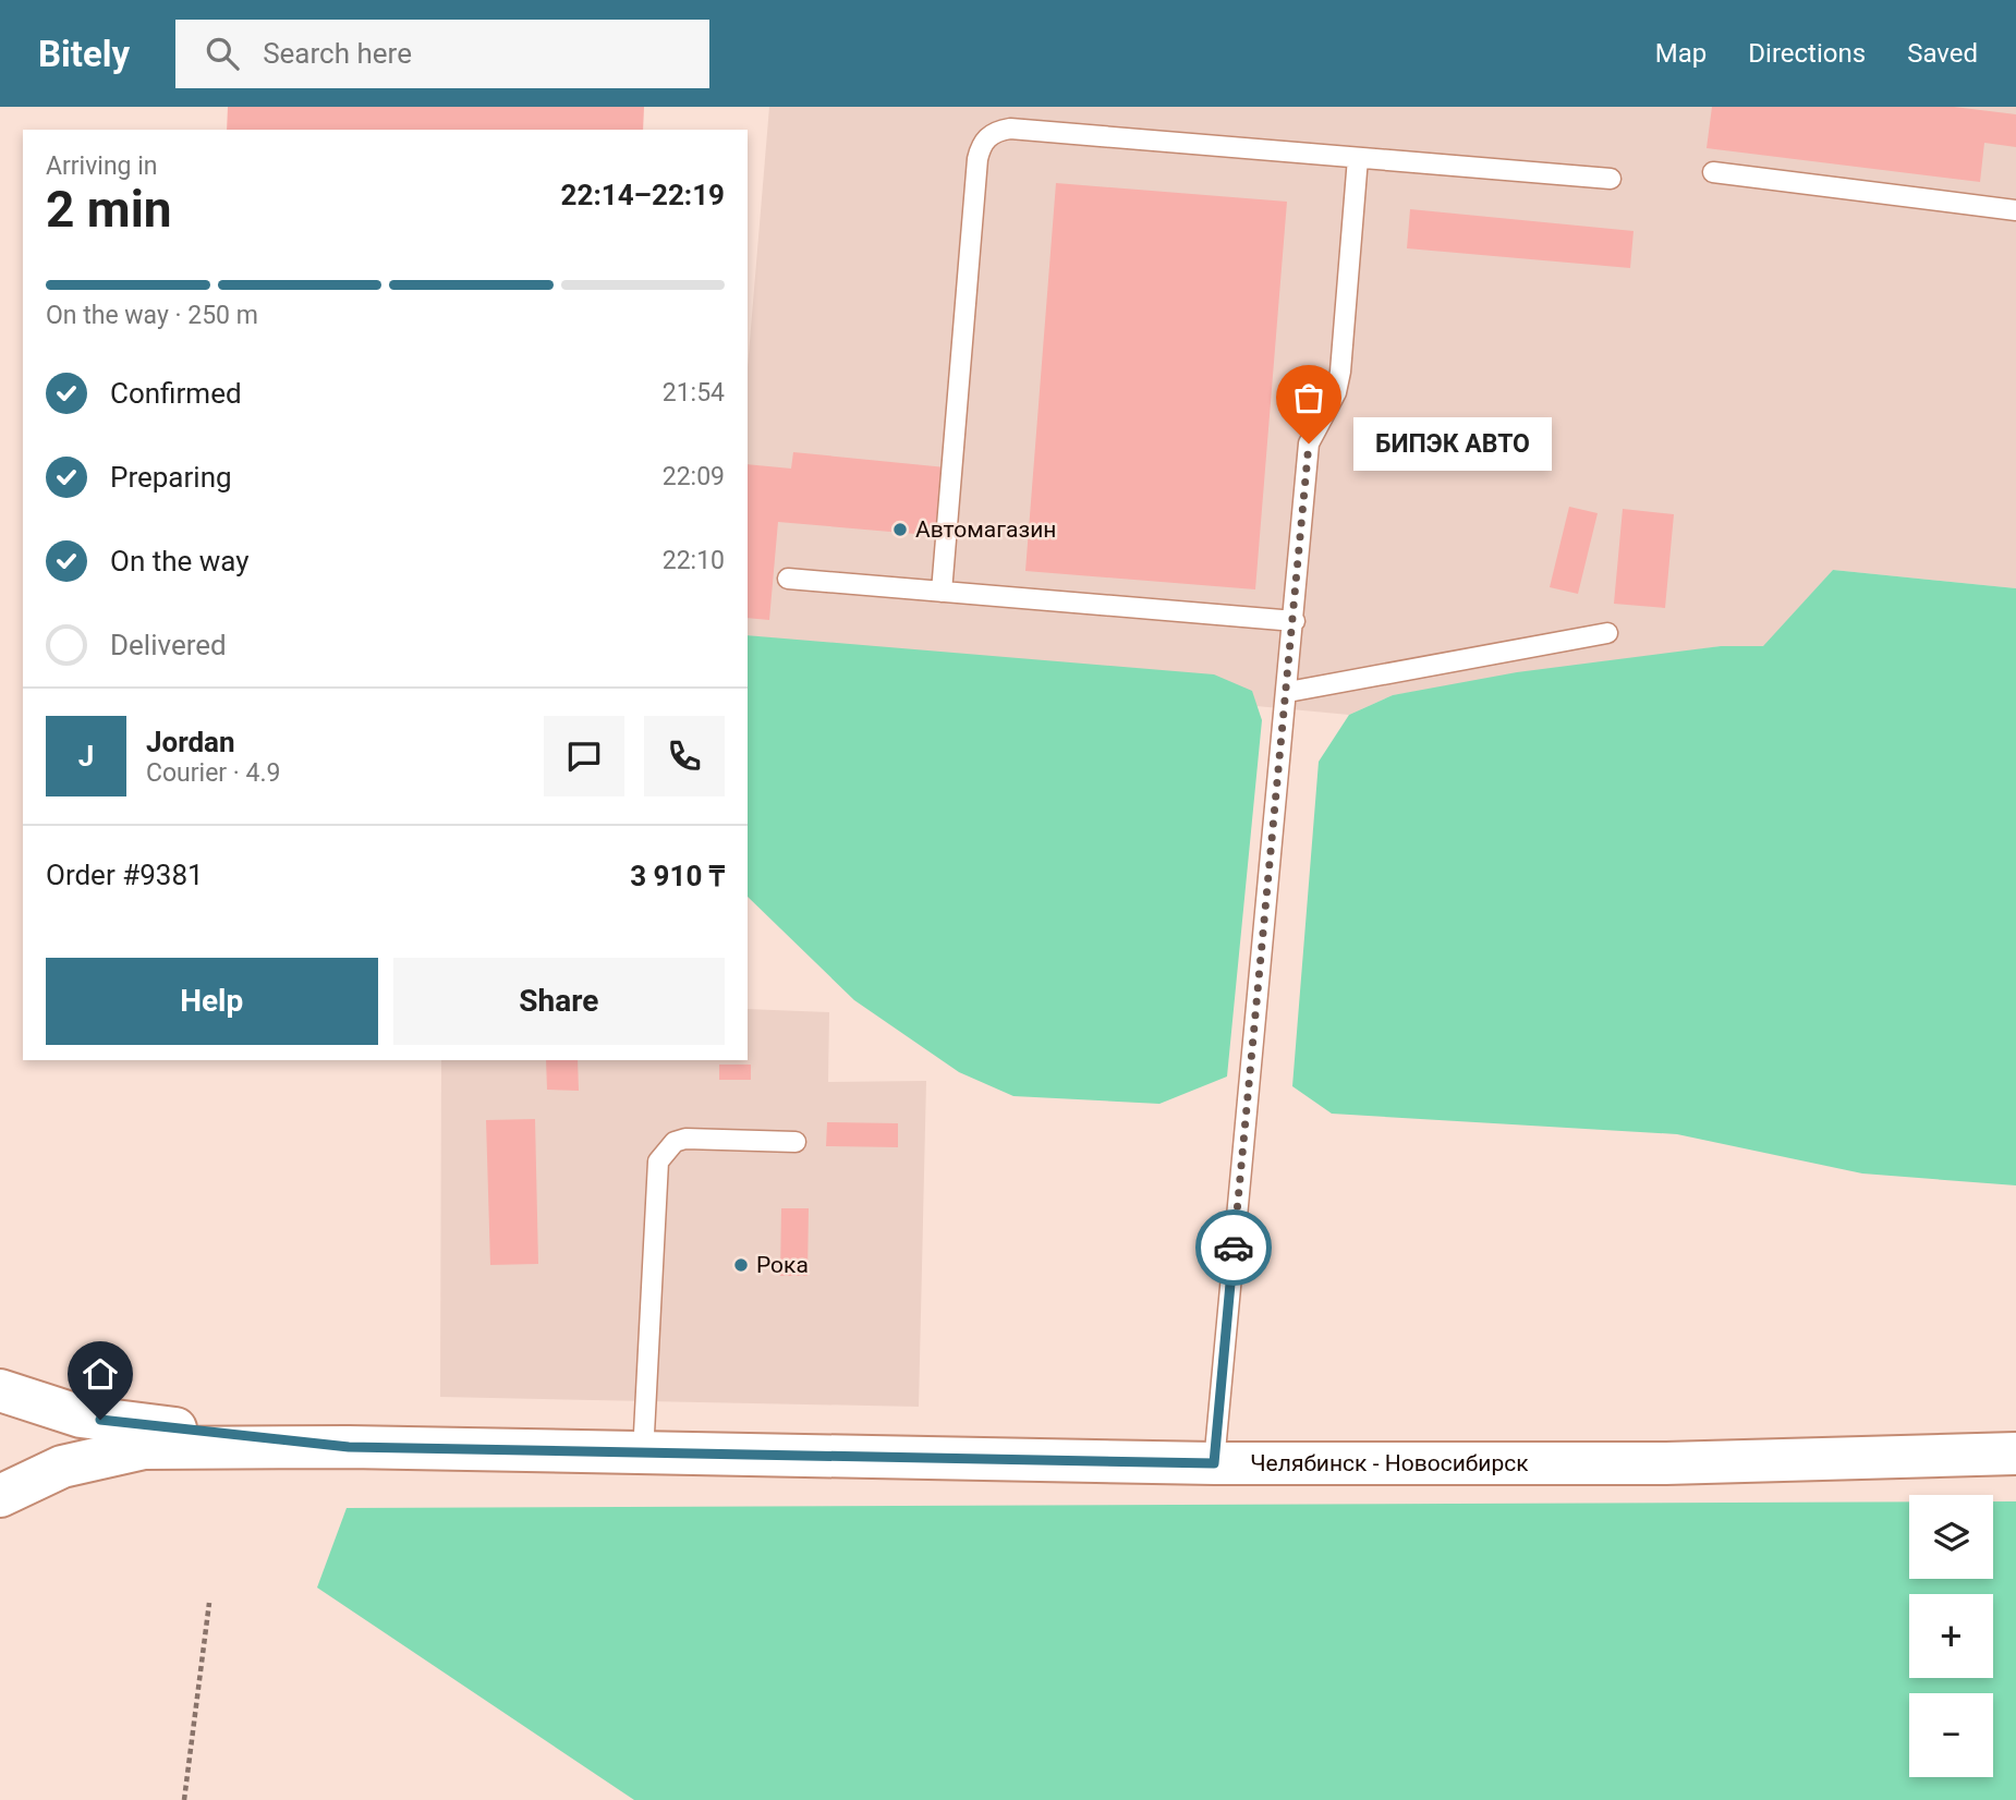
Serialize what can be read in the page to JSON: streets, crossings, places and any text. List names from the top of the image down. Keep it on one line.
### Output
{"streets":{"highway":["Челябинск - Новосибирск"]},"places":["БИПЭК АВТО","Автомагазин","Рока"],"page":{"header":"Bitely","search":"Search here","nav":["Map","Directions","Saved"],"heading":["2 min","Arriving in","22:14–22:19"],"panel":["Jordan","Courier · 4.9","Order #9381","3 910 ₸"],"bar":"On the way · 250 m","list":[["Confirmed","21:54"],["Preparing","22:09"],["On the way","22:10"],"Delivered"],"bubble":"БИПЭК АВТО","round":"J","buttons":["Help","Share"],"map_buttons":["+","−"]}}
